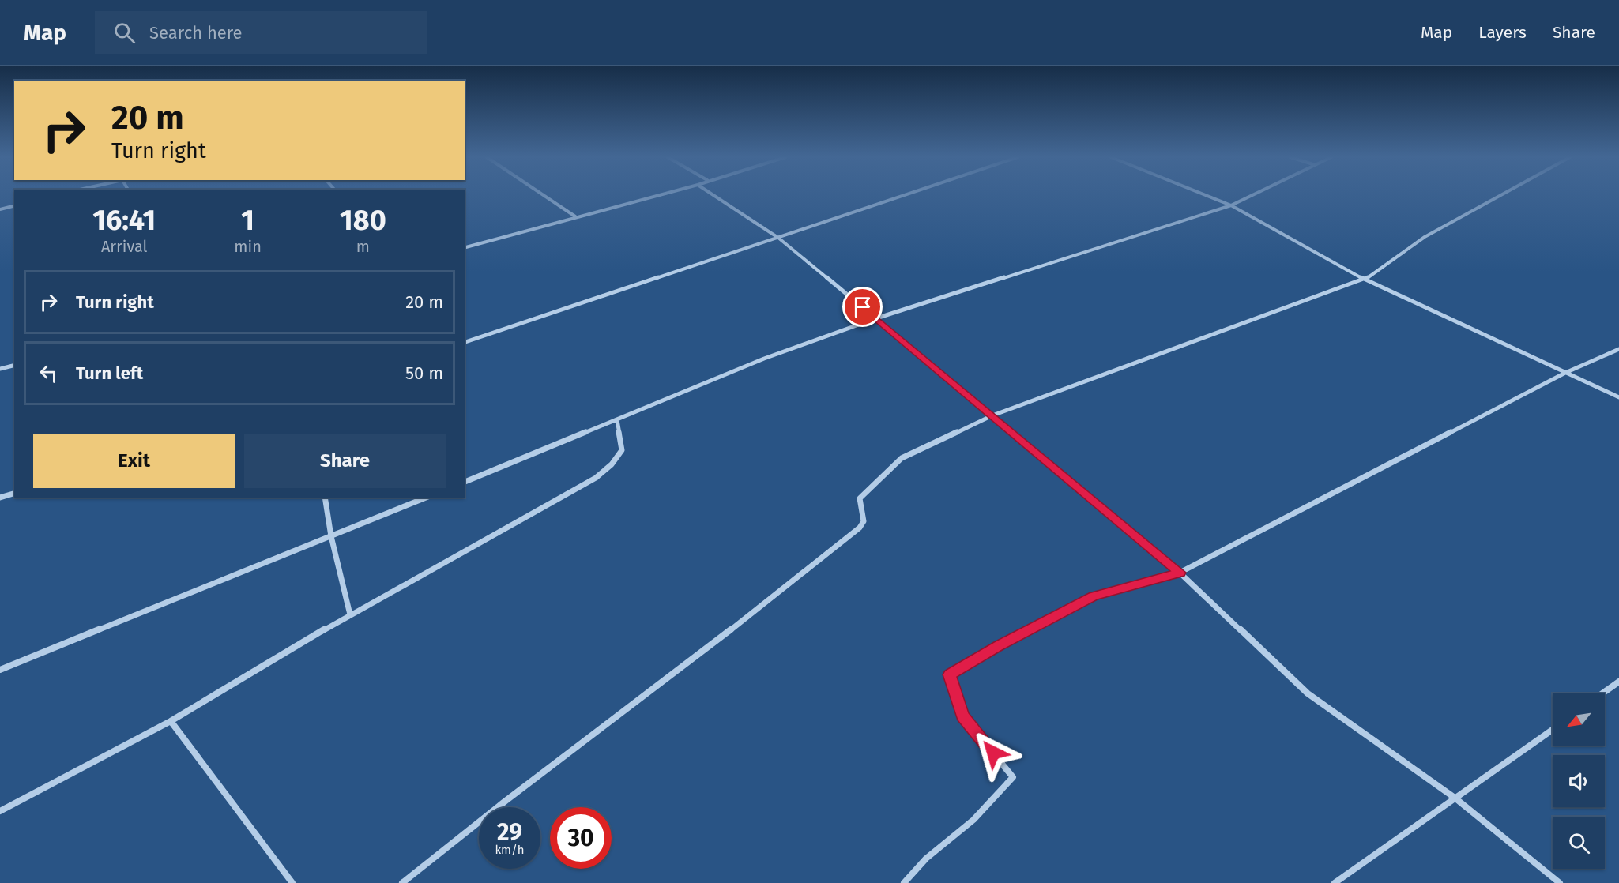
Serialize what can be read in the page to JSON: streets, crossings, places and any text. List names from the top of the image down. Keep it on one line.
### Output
{"north":"bottom left","page":{"header":"Map","search":"Search here","nav":["Map","Layers","Share"],"turn":["20 m","Turn right"],"eta":["16:41","Arrival","1","min","180","m"],"list":[{"name":"Turn right","value":"20 m"},{"name":"Turn left","value":"50 m"}],"buttons":["Exit","Share"],"speed":"29 km/h","limit":"30"}}
